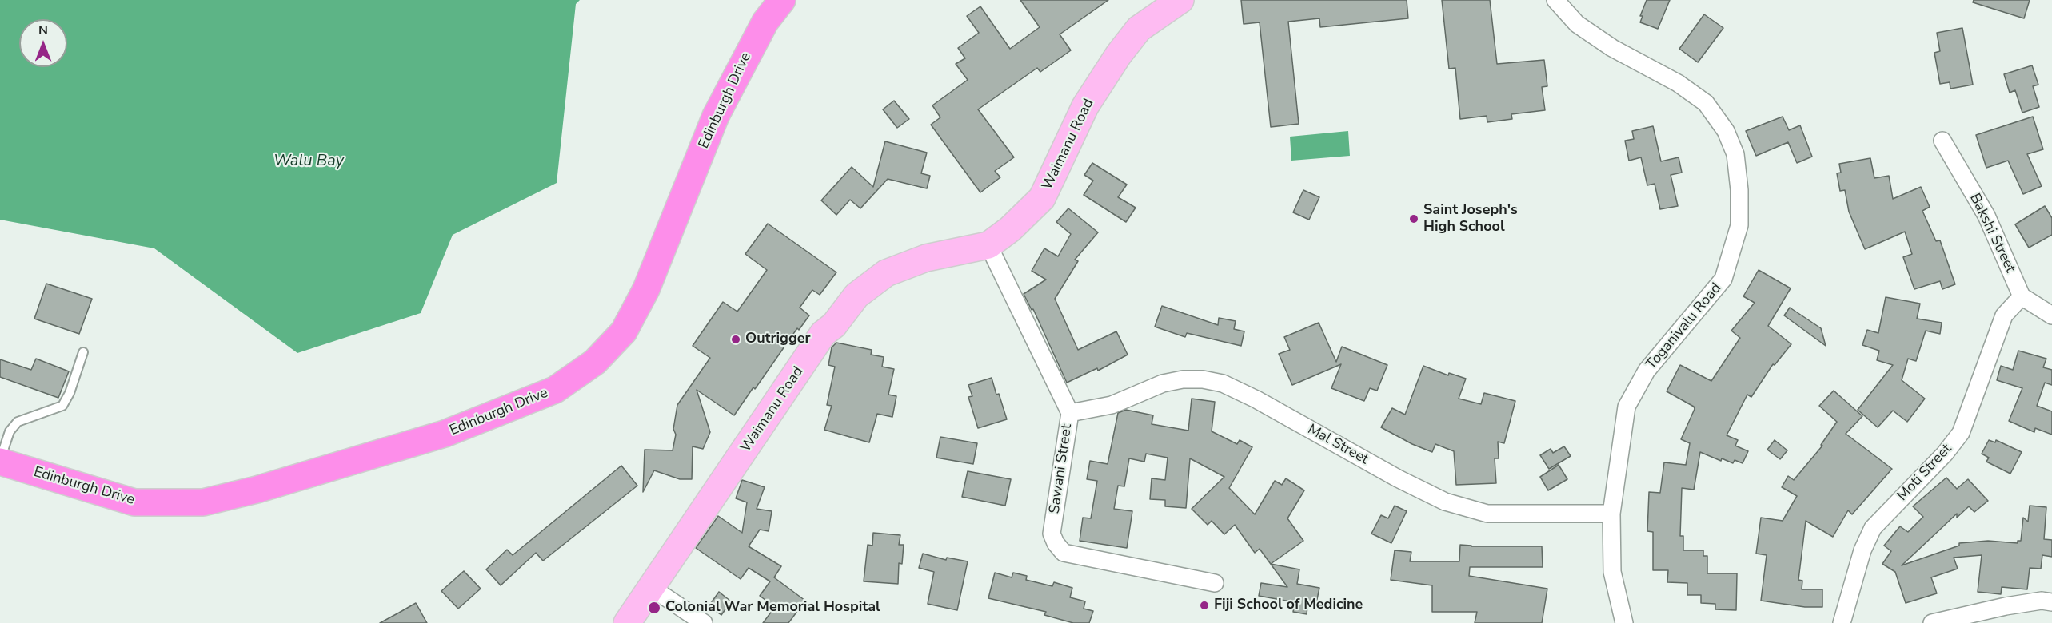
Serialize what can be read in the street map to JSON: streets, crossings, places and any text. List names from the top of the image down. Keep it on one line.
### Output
{"streets":{"highway":["Edinburgh Drive"],"main road":["Waimanu Road"],"street":["Bakshi Street","Toganivalu Road","Mal Street","Sawani Street","Moti Street"]},"crossings":[["Waimanu Road","Sawani Street"],["Bakshi Street","Moti Street"],["Toganivalu Road","Mal Street"],["Mal Street","Sawani Street"]],"water":["Walu Bay"],"places":["Saint Joseph's High School","Outrigger","Fiji School of Medicine","Colonial War Memorial Hospital"],"north":"top"}
